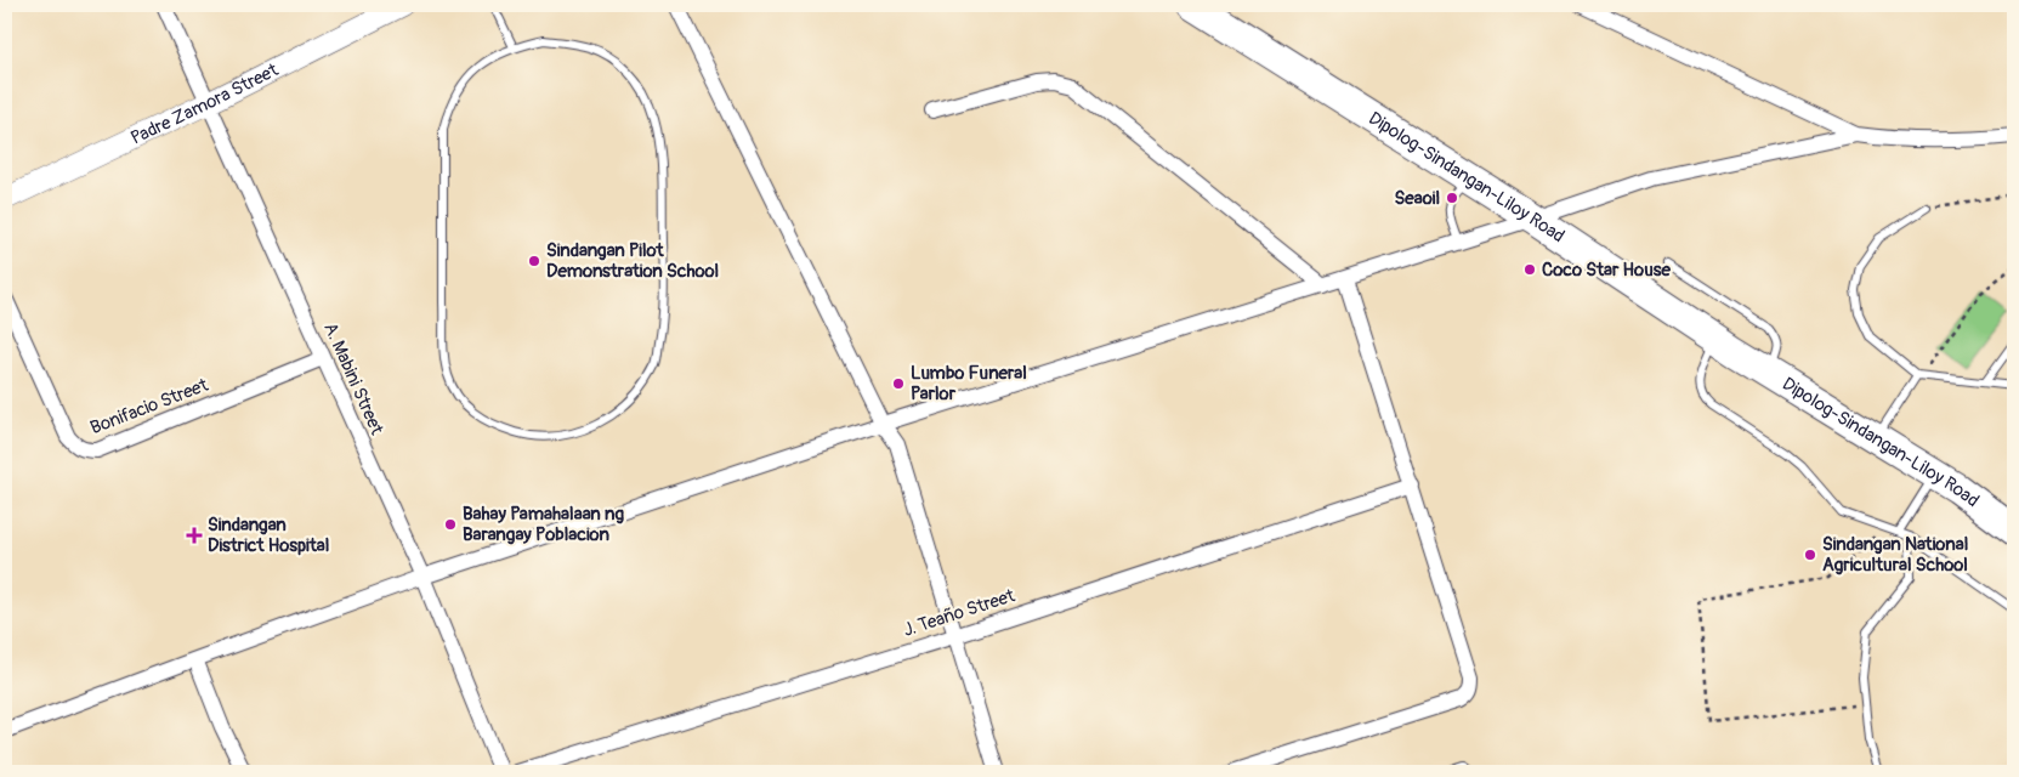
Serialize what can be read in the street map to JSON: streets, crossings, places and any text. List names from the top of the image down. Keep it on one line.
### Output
{"streets":{"highway":["Dipolog-Sindangan-Liloy Road"],"street":["Padre Zamora Street","A. Mabini Street","Bonifacio Street","J. Teaño Street"]},"crossings":[["Padre Zamora Street","A. Mabini Street"],["A. Mabini Street","Bonifacio Street"]],"places":{"other":["Seaoil","Sindangan Pilot Demonstration School","Coco Star House","Lumbo Funeral Parlor","Bahay Pamahalaan ng Barangay Poblacion","Sindangan National Agricultural School"],"health":["Sindangan District Hospital"]}}
